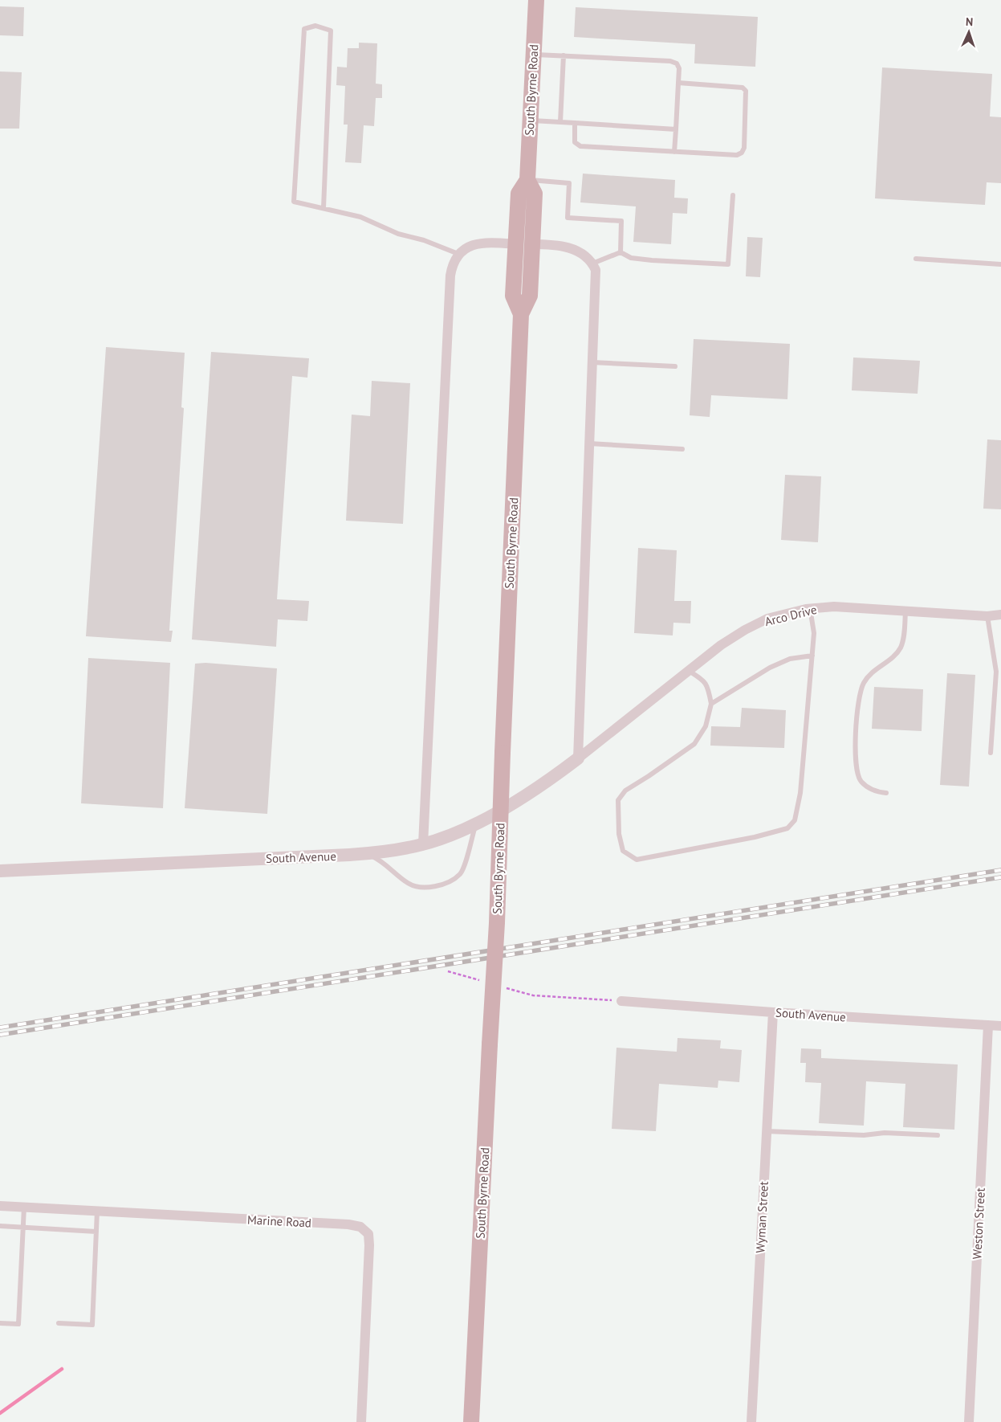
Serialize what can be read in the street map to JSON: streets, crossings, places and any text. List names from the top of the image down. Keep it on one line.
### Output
{"streets":{"main road":["South Byrne Road"],"street":["Arco Drive","South Avenue","Wyman Street","Marine Road","Weston Street"]},"crossings":[["Arco Drive","South Avenue"],["South Avenue","Wyman Street"],["South Avenue","Weston Street"]],"north":"top"}
